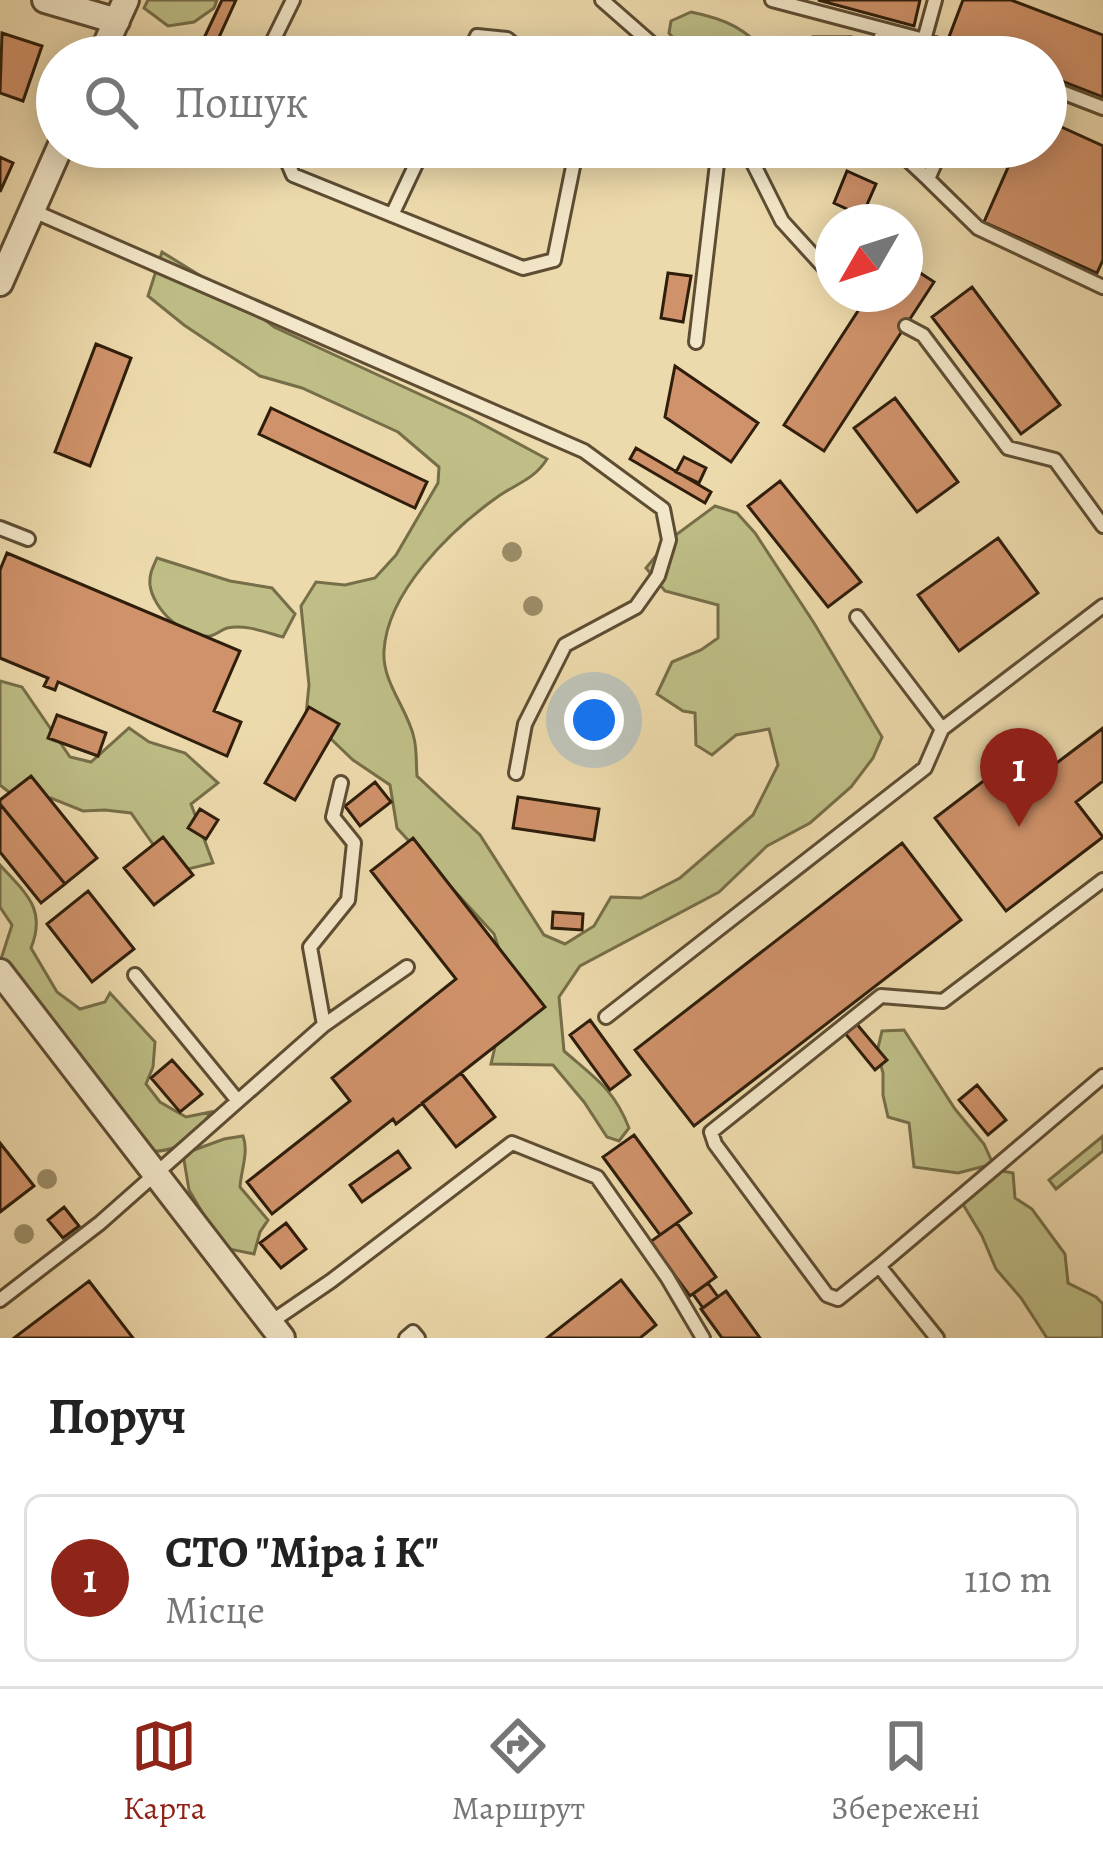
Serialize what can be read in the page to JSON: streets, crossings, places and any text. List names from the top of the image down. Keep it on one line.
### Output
{"north":"bottom left","page":{"search":"Пошук","pins":"1","heading":"Поруч","list":[{"mark":"1","name":"СТО \"Міра і К\"","note":"Місце","value":"110 m"}],"nav":["Карта","Маршрут","Збережені"]}}
